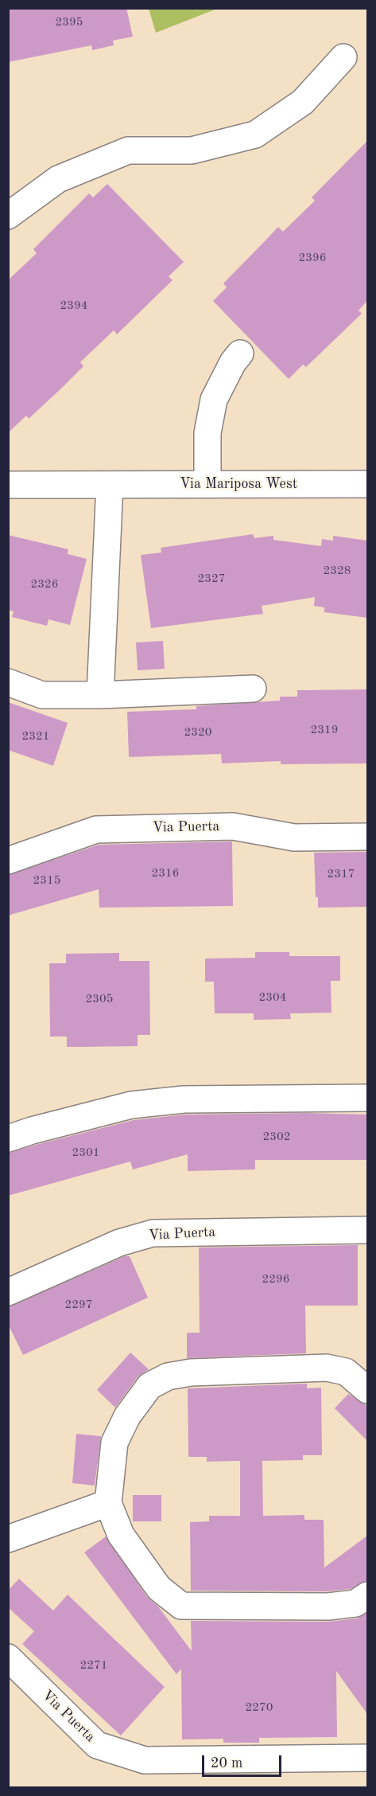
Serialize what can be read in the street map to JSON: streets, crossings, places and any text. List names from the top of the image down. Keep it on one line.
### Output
{"streets":{"street":["Via Mariposa West","Via Puerta"]},"house_numbers":["2395","2396","2394","2328","2327","2326","2319","2320","2321","2316","2317","2315","2304","2305","2302","2301","2296","2297","2271","2270"],"scale_bar":"20 m"}
